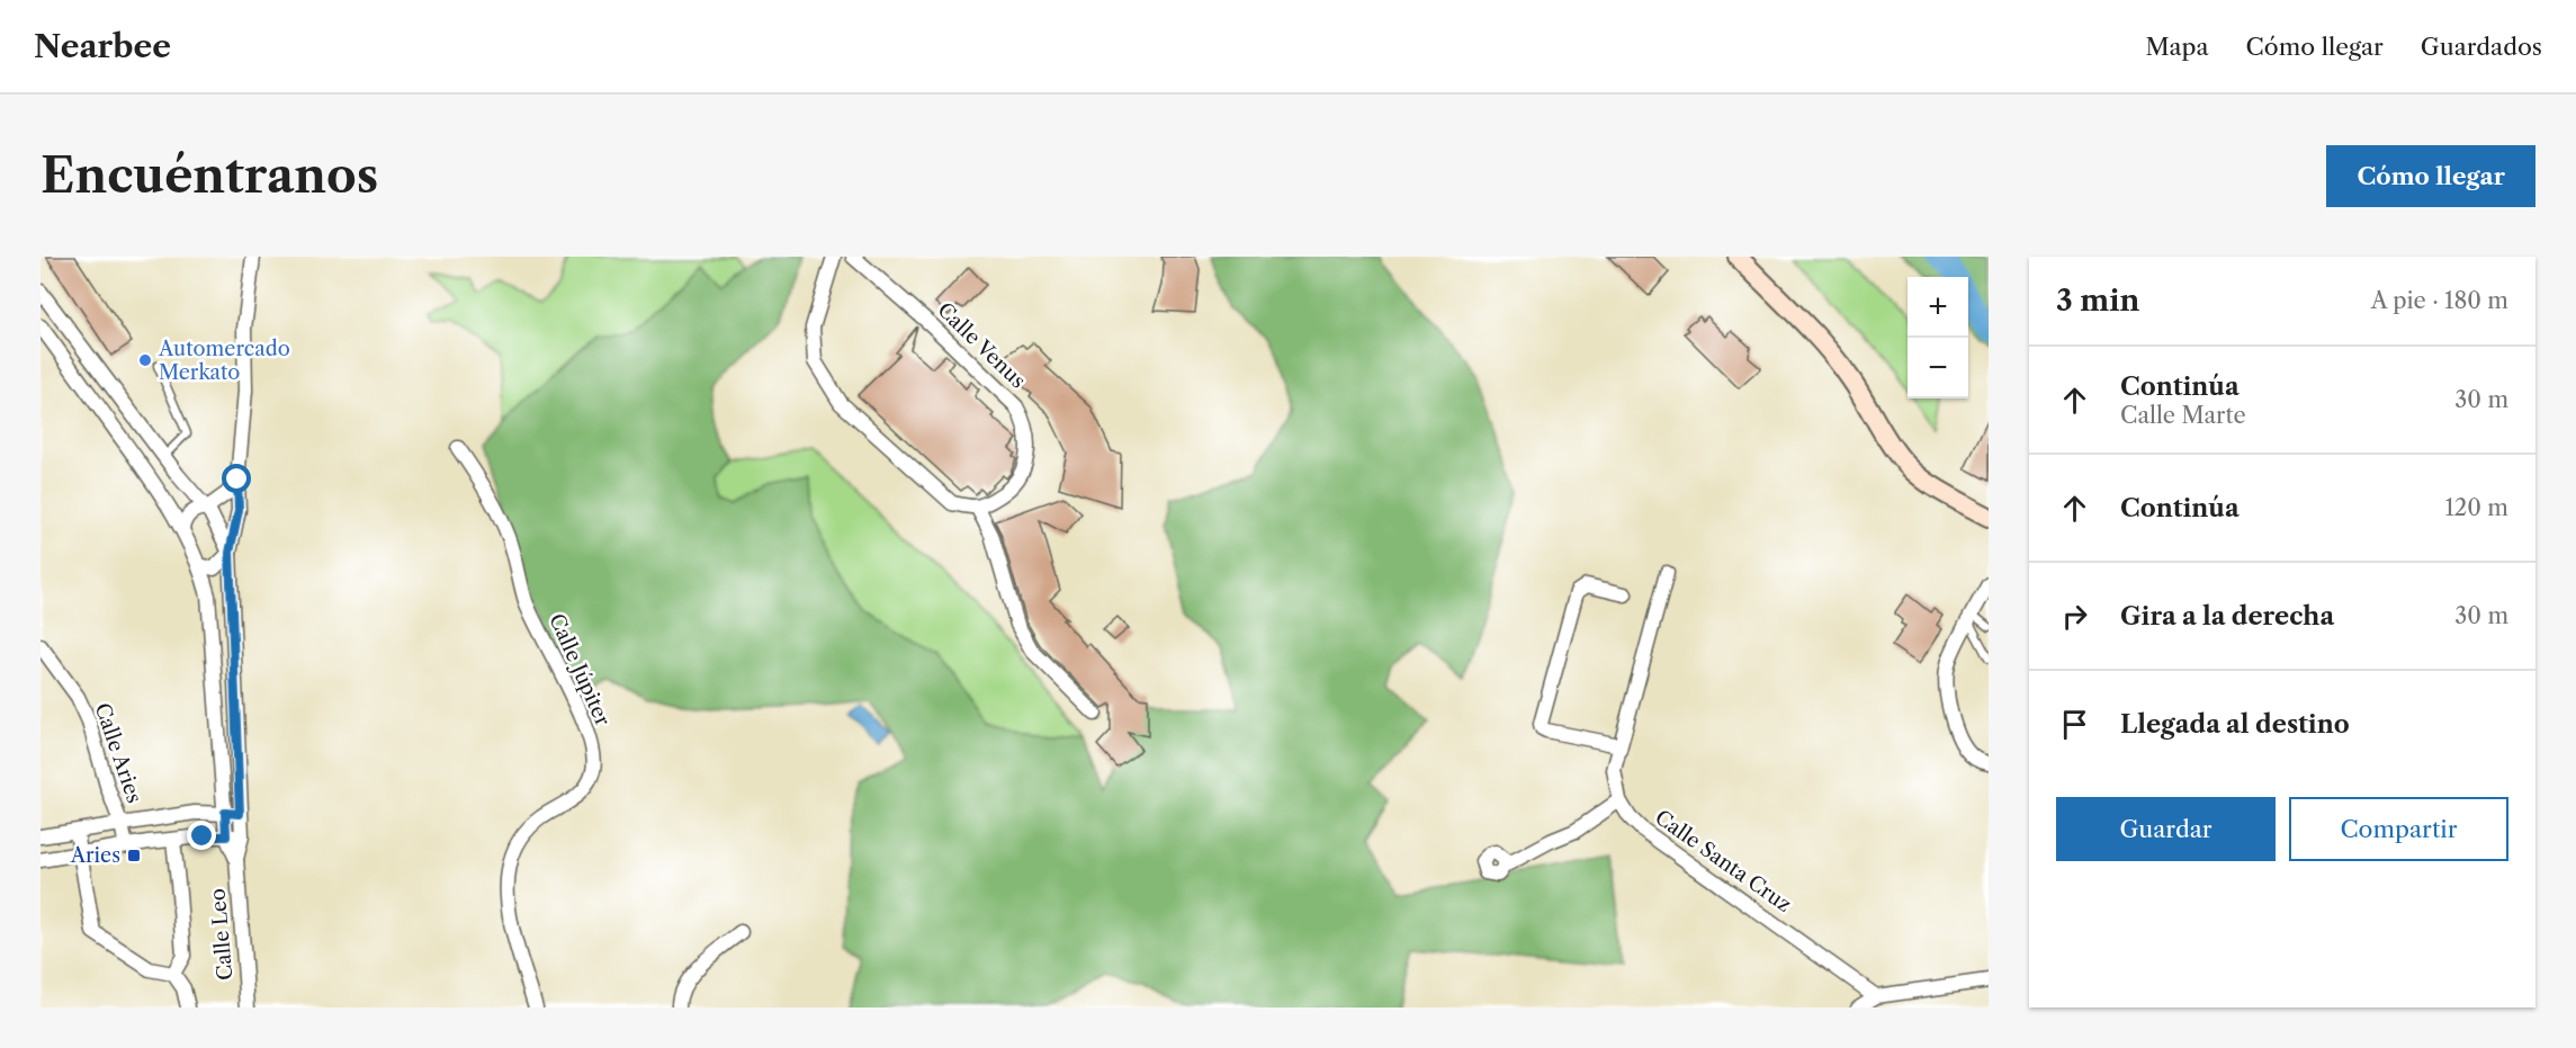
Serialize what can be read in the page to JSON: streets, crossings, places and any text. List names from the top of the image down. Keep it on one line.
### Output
{"streets":{"street":["Calle Venus","Calle Júpiter","Calle Aries","Calle Santa Cruz","Calle Leo"]},"places":{"other":["Automercado Merkato"],"transit":["Aries"]},"page":{"header":"Nearbee","nav":["Mapa","Cómo llegar","Guardados"],"buttons":["Cómo llegar",["Guardar","Compartir"]],"title":"Encuéntranos","heading":["3 min","A pie · 180 m"],"map_buttons":["+","−"],"list":[["Continúa","Calle Marte","30 m"],["Continúa","120 m"],["Gira a la derecha","30 m"],"Llegada al destino"]}}
